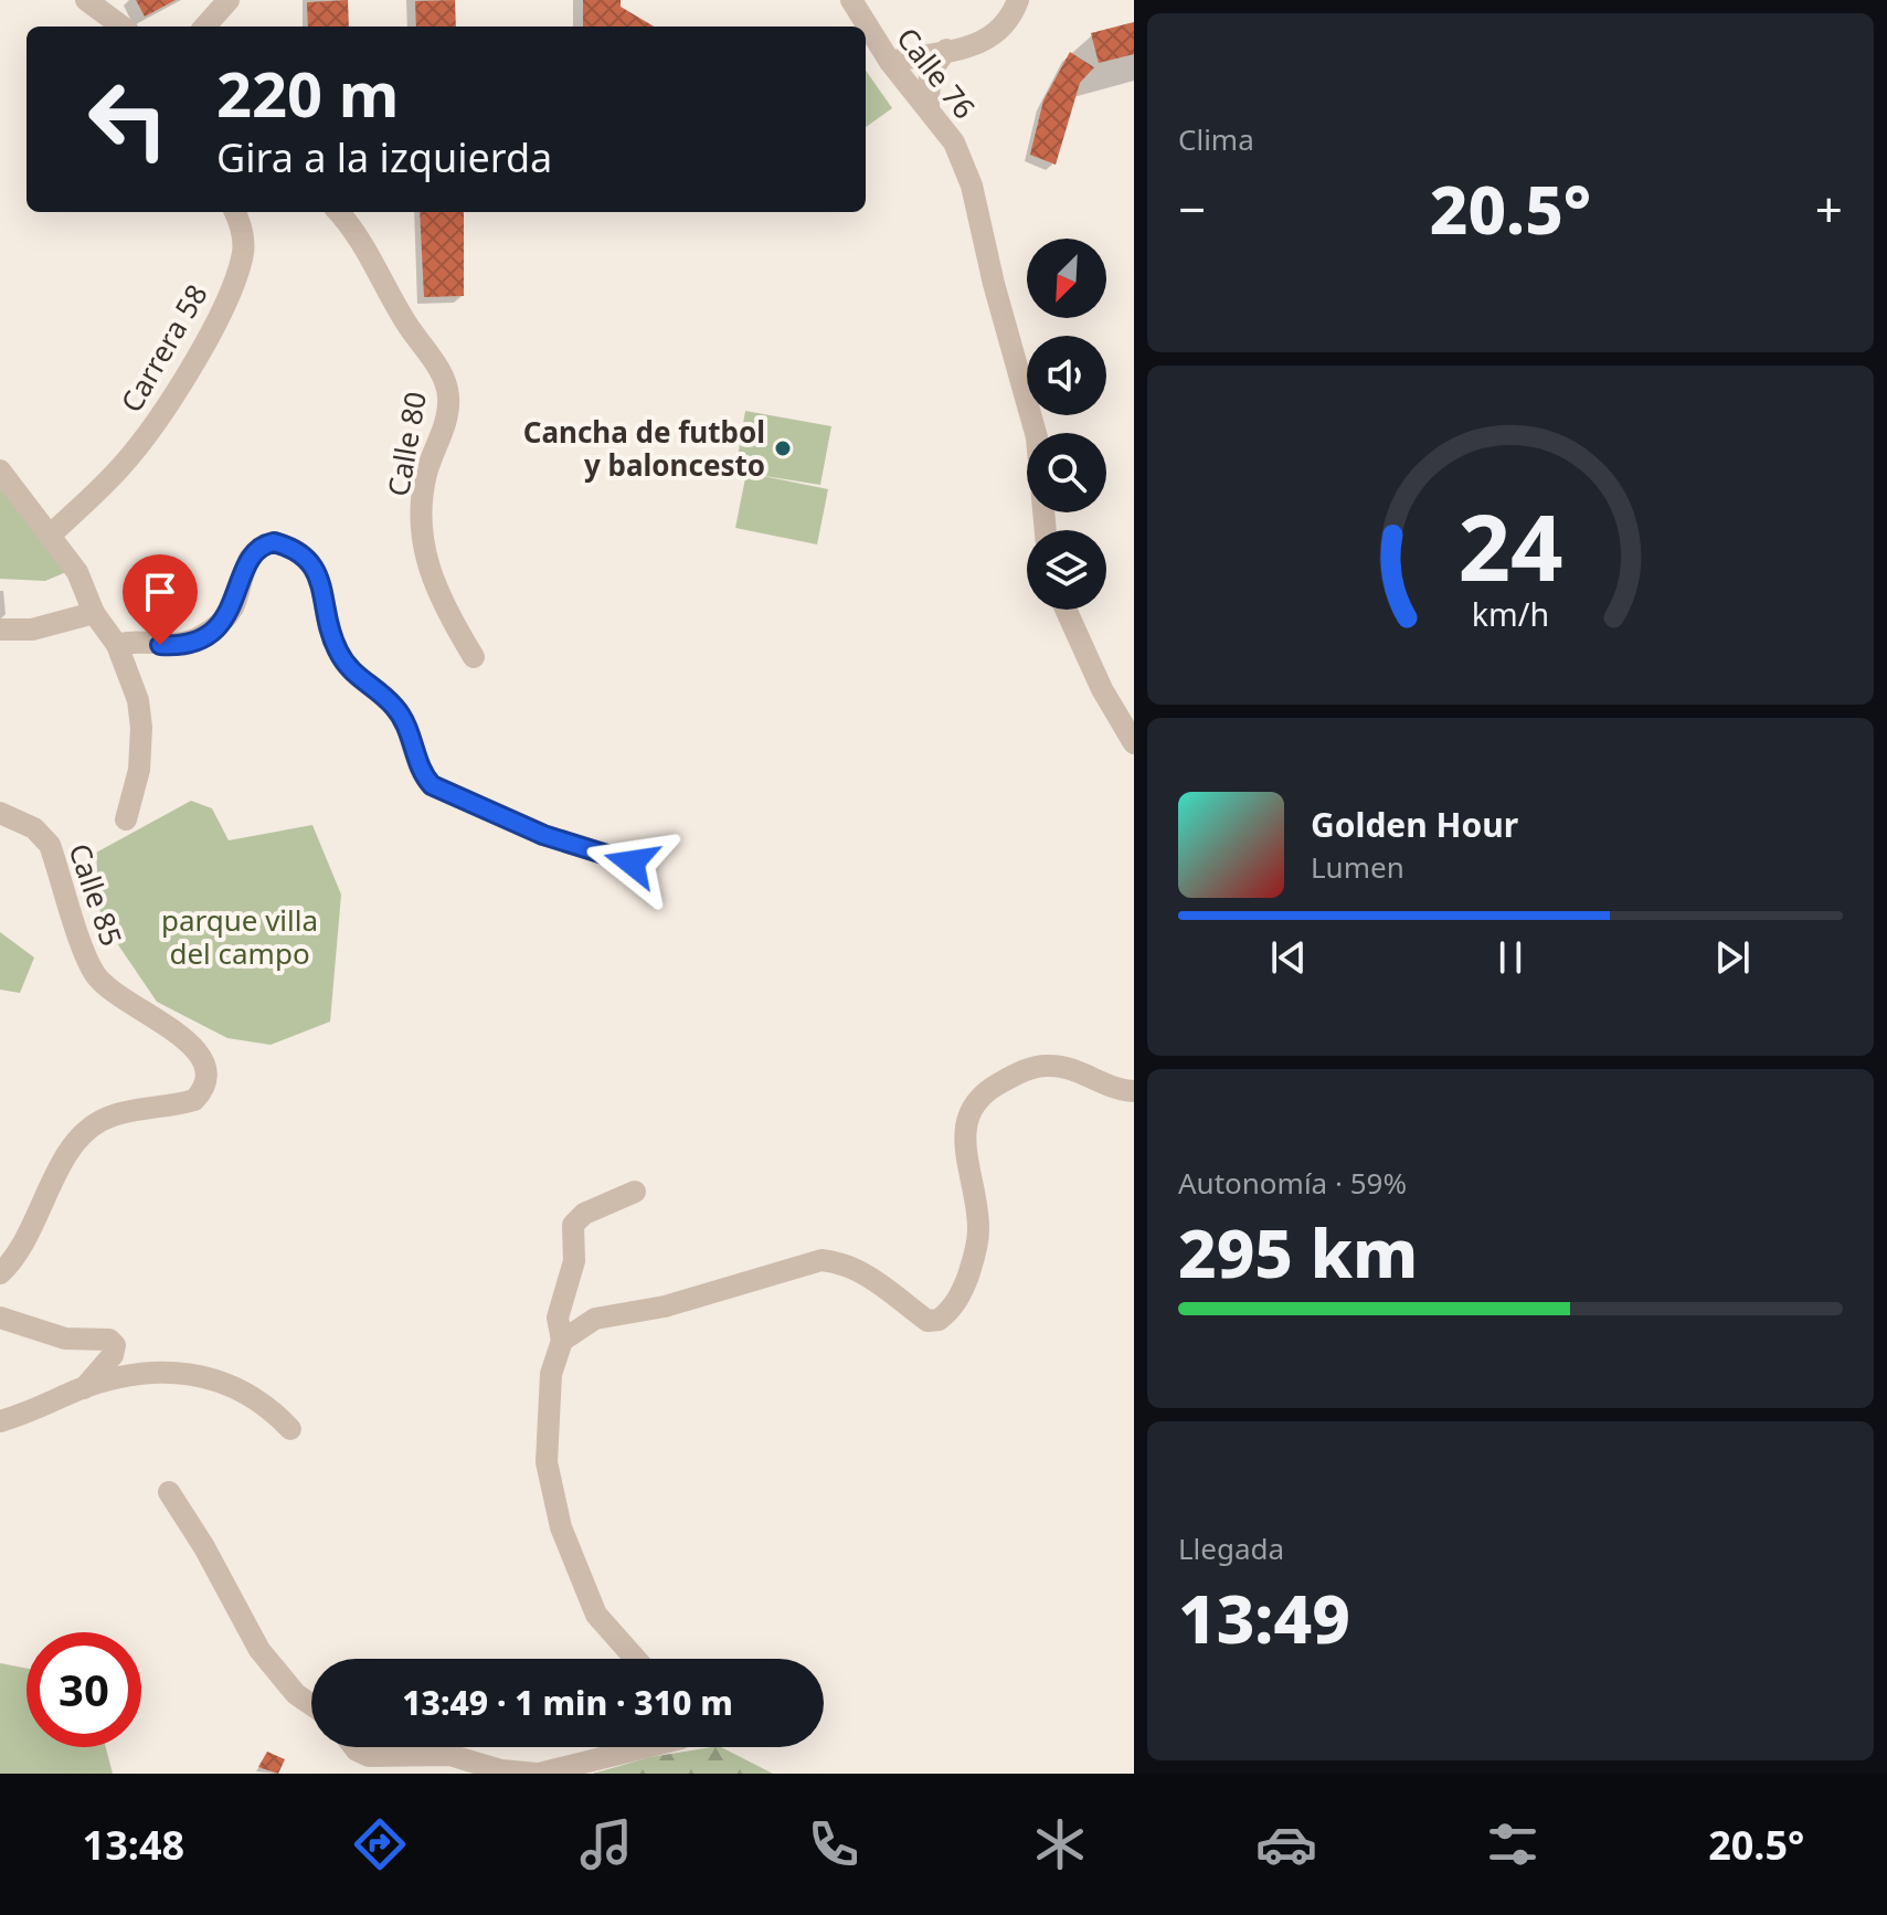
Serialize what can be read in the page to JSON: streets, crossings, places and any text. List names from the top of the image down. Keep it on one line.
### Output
{"streets":{"street":["Calle 76","Carrera 58","Calle 80","Calle 85"]},"parks":["parque villa del campo"],"places":["Cancha de futbol y baloncesto"],"north":"bottom left","page":{"tile":["Clima",["Autonomía · 59%","295 km"],["Llegada","13:49"]],"turn":["220 m","Gira a la izquierda"],"heat":["−","20.5°","+"],"song":["Golden Hour","Lumen"],"limit":"30","trip":"13:49 · 1 min · 310 m","tabs":["13:48","20.5°"],"gauge":["24","km/h"]}}
